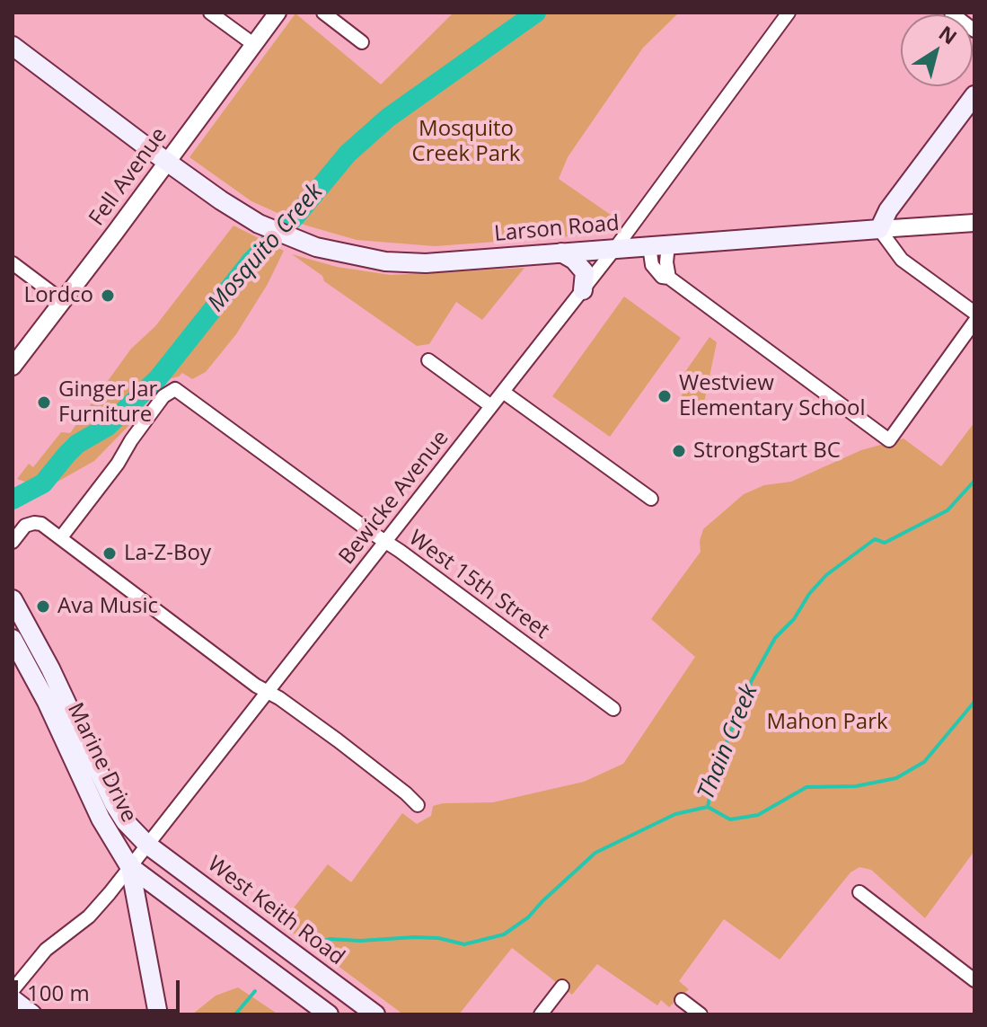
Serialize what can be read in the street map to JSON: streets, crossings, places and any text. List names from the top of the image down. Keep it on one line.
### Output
{"streets":{"main road":["Larson Road","Marine Drive","West Keith Road"],"street":["Fell Avenue","Bewicke Avenue","West 15th Street"]},"crossings":[["Fell Avenue","Larson Road"],["Larson Road","Bewicke Avenue"],["Bewicke Avenue","West 15th Street"],["Bewicke Avenue","Marine Drive"],["Bewicke Avenue","West Keith Road"],["Marine Drive","West Keith Road"]],"water":["Mosquito Creek","Thain Creek"],"parks":["Mosquito Creek Park","Mahon Park"],"places":["Lordco","Westview Elementary School","Ginger Jar Furniture","StrongStart BC","La-Z-Boy","Ava Music"],"scale_bar":"100 m","north":"top right"}
